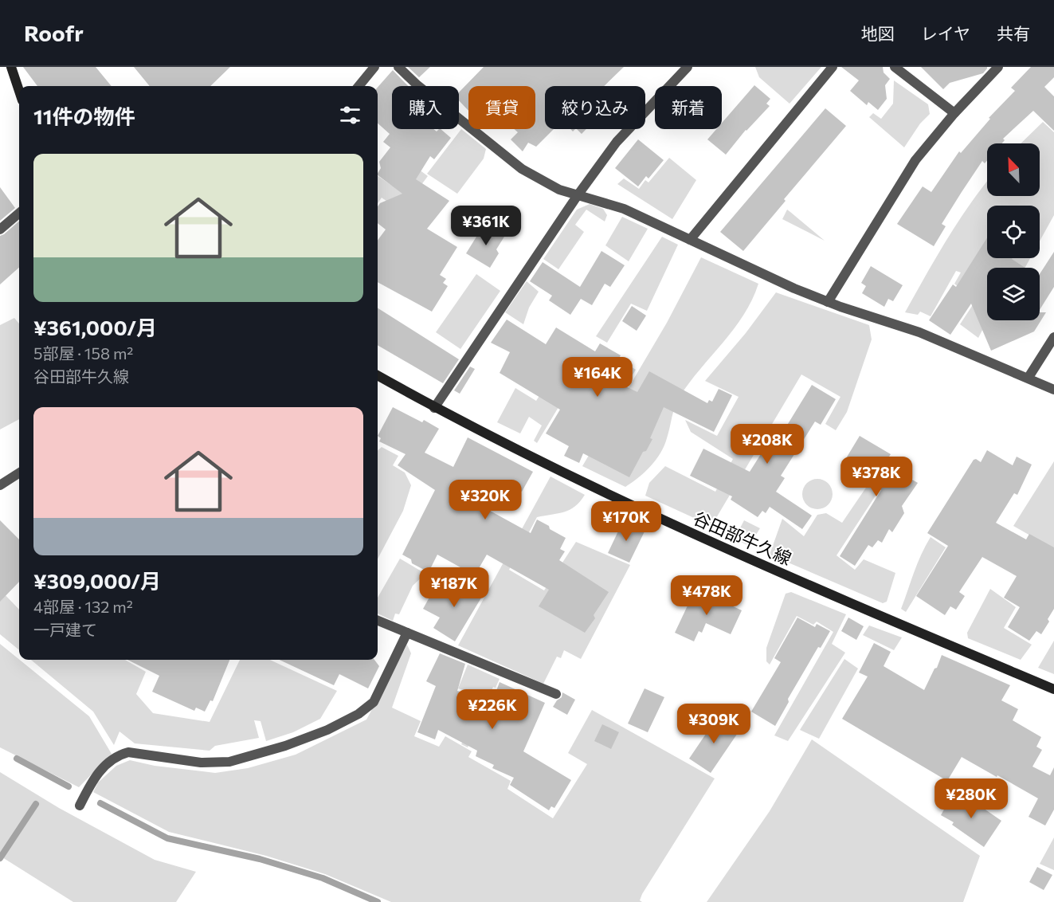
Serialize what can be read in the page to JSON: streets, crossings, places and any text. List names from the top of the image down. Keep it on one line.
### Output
{"streets":{"main road":["谷田部牛久線"]},"north":"top left","page":{"header":"Roofr","nav":["地図","レイヤ","共有"],"chip":["購入","賃貸","絞り込み","新着"],"heading":"11件の物件","list":[{"name":"¥361,000/月","note":"5部屋 · 158 m² · 谷田部牛久線"},{"name":"¥309,000/月","note":"4部屋 · 132 m² · 一戸建て"}],"price":["¥361K","¥164K","¥208K","¥378K","¥320K","¥170K","¥187K","¥478K","¥226K","¥309K","¥280K"]}}
